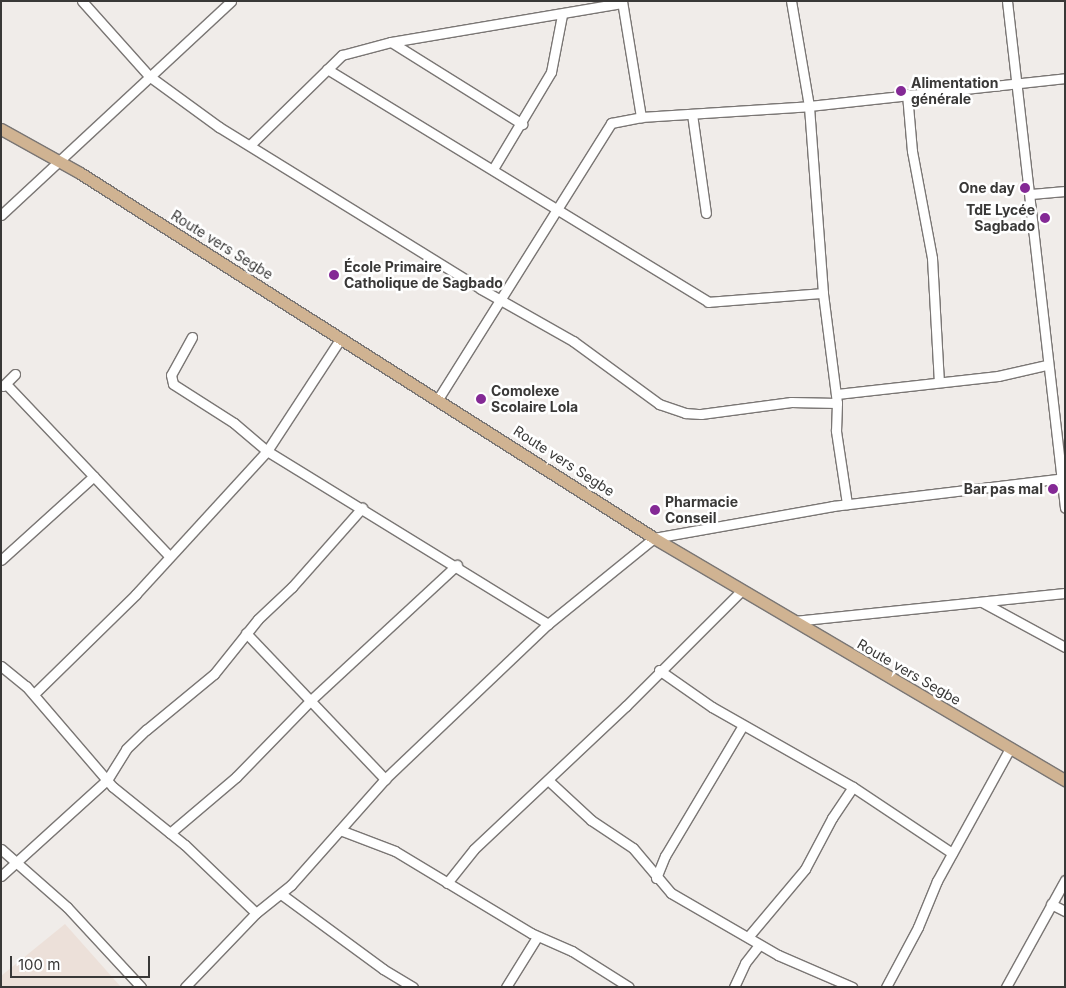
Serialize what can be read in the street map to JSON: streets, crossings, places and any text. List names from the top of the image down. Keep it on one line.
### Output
{"streets":{"main road":["Route vers Segbe"]},"places":["Alimentation générale","One day","TdE Lycée Sagbado","École Primaire Catholique de Sagbado","Comolexe Scolaire Lola","Bar pas mal","Pharmacie Conseil"],"scale_bar":"100 m"}
